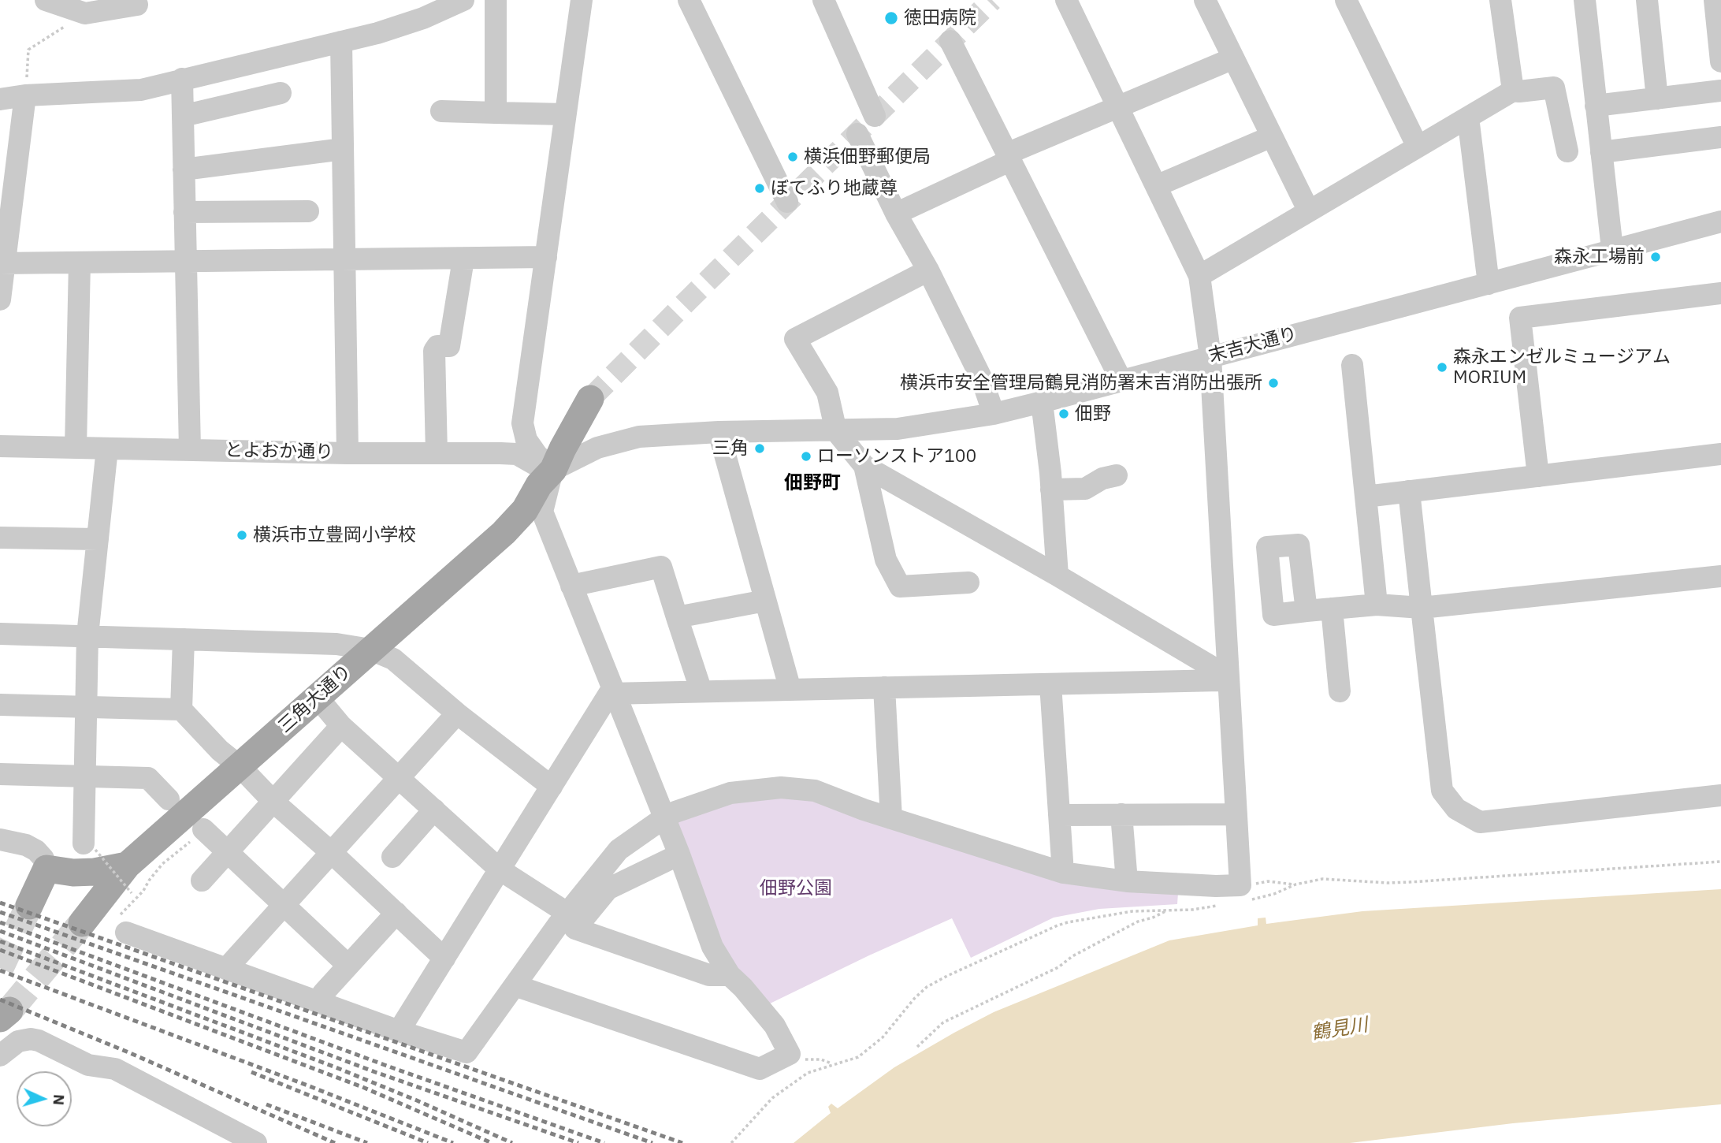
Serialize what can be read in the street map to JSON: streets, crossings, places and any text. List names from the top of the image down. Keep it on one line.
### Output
{"streets":{"main road":["三角大通り"],"street":["末吉大通り","とよおか通り"]},"crossings":[["末吉大通り","とよおか通り"],["末吉大通り","三角大通り"],["とよおか通り","三角大通り"]],"districts":["佃野町"],"water":["鶴見川"],"parks":["佃野公園"],"places":["徳田病院","横浜佃野郵便局","ぼてふり地蔵尊","森永工場前","森永エンゼルミュージアム MORIUM","横浜市安全管理局鶴見消防署末吉消防出張所","佃野","三角","ローソンストア100","横浜市立豊岡小学校"],"north":"right"}
